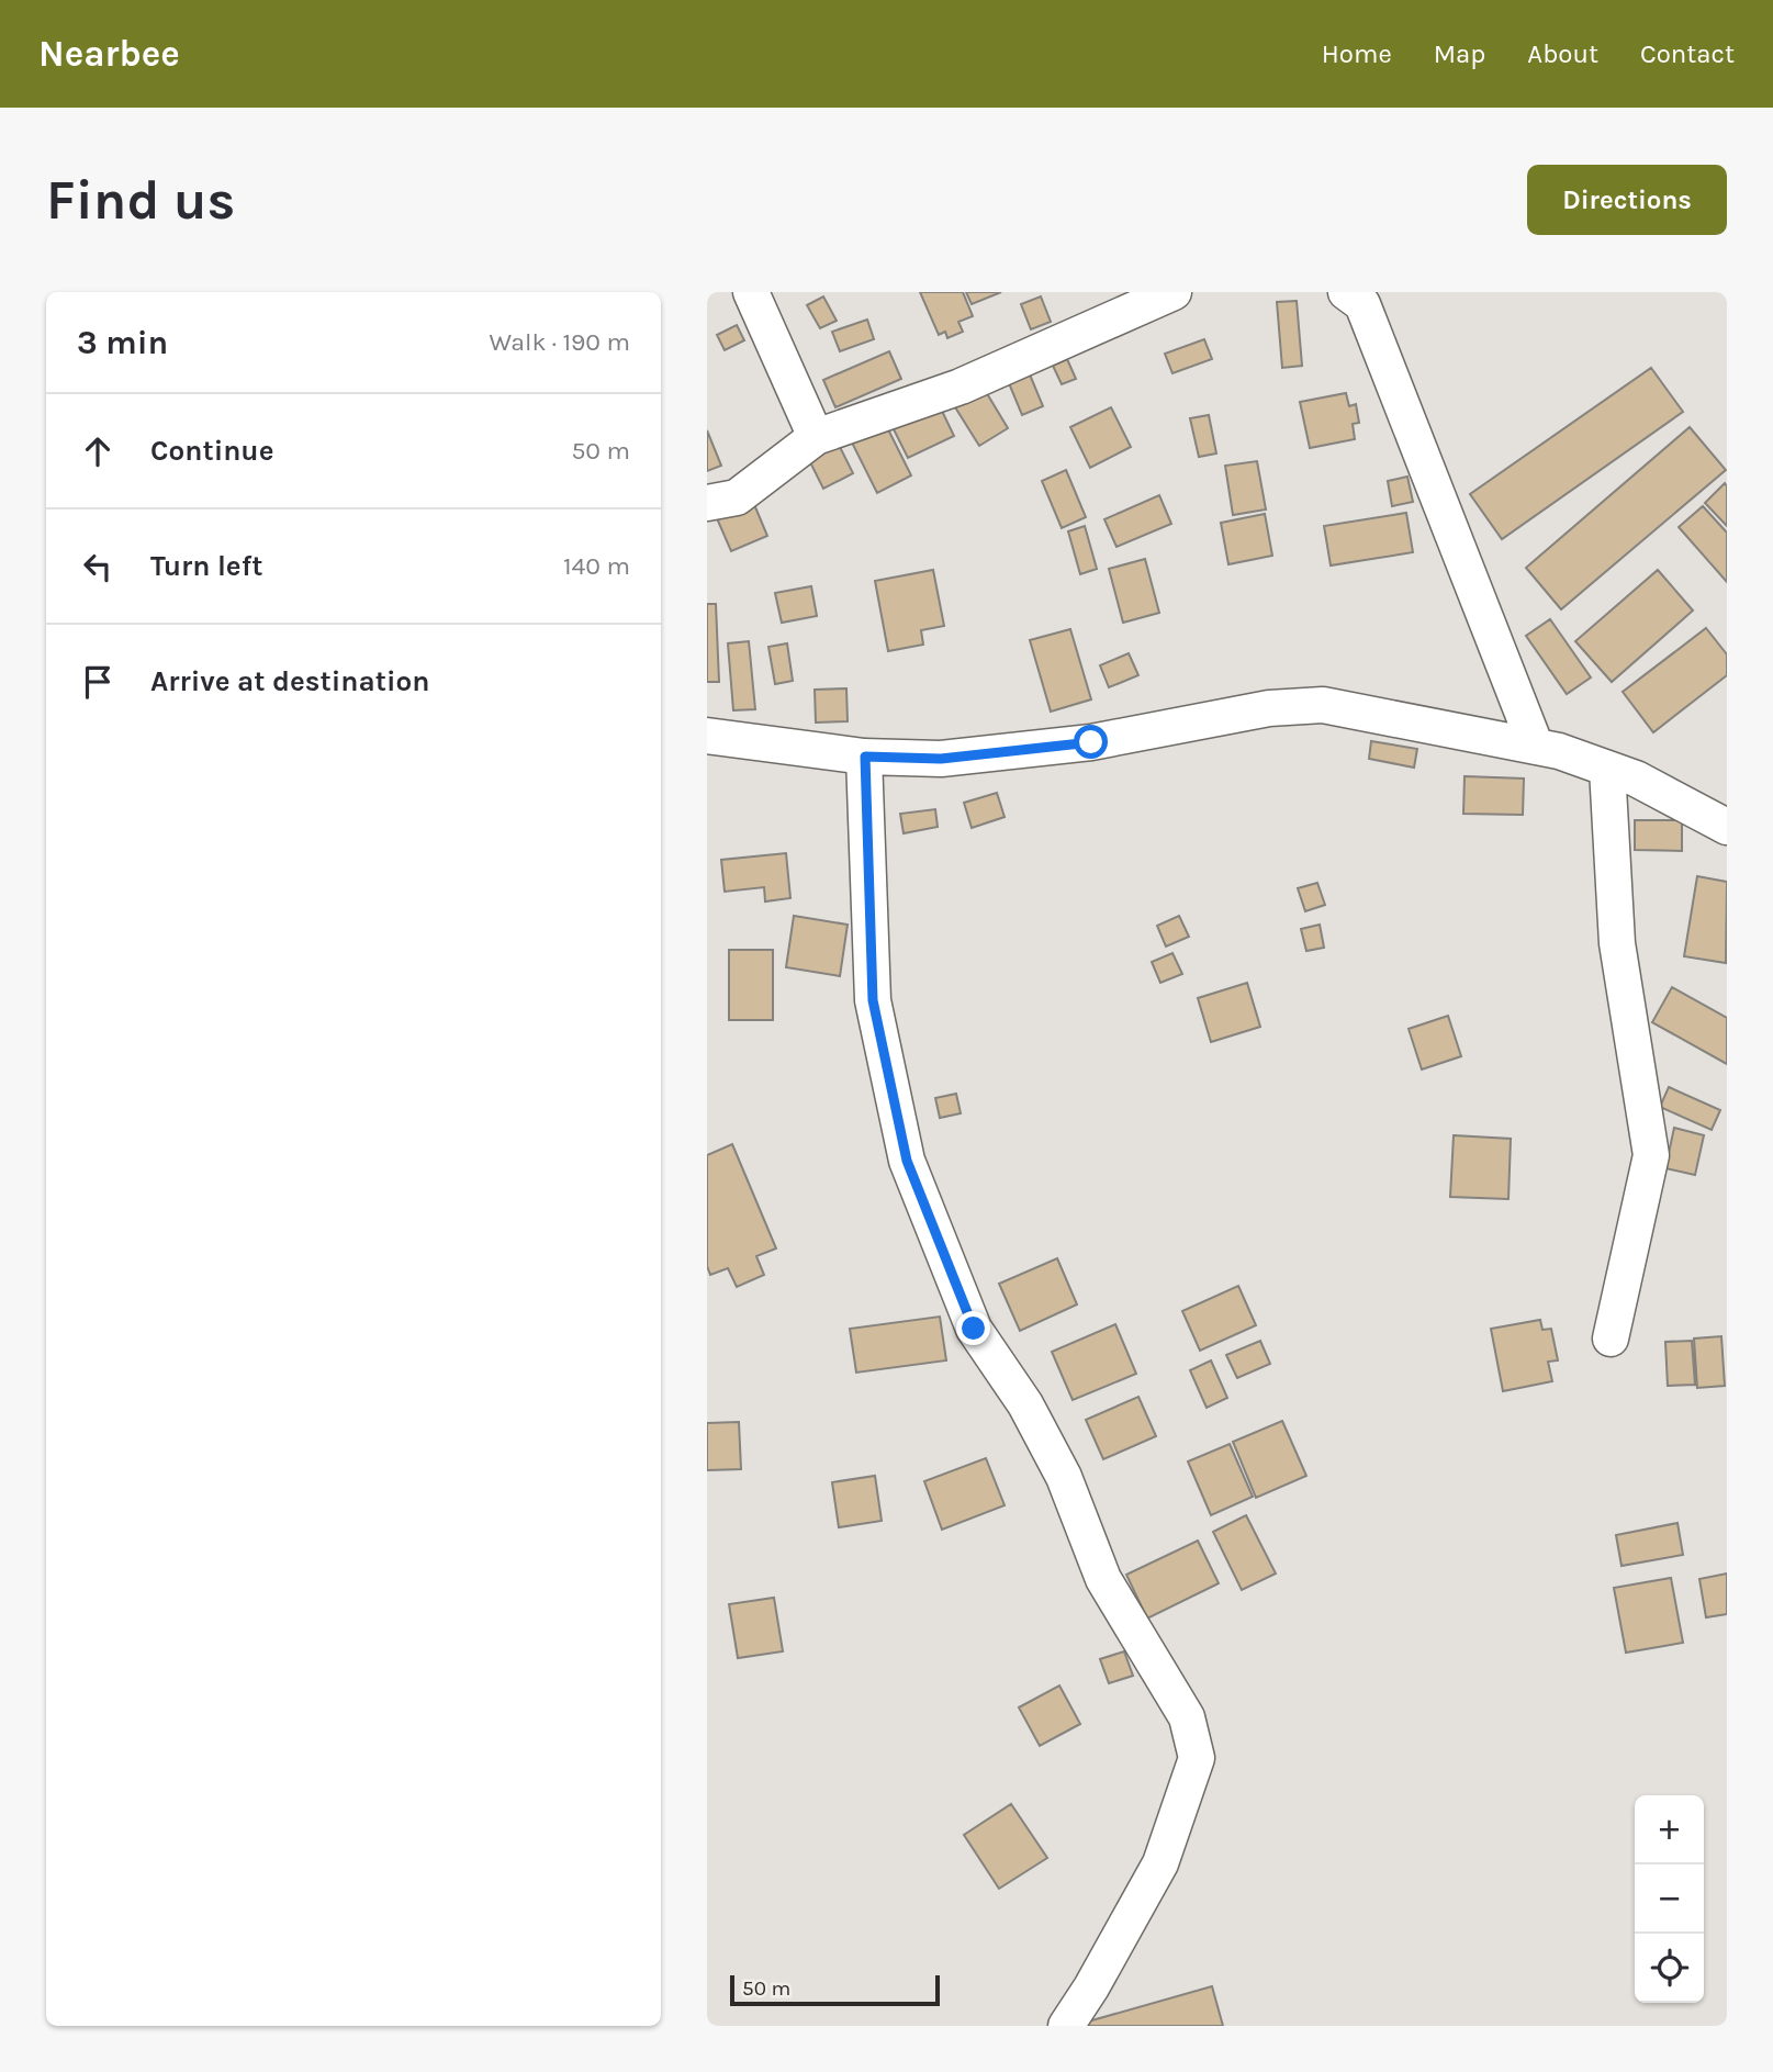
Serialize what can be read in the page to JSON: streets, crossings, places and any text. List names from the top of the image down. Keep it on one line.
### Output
{"scale_bar":"50 m","page":{"header":"Nearbee","nav":["Home","Map","About","Contact"],"buttons":"Directions","title":"Find us","heading":["3 min","Walk · 190 m"],"list":[["Continue","50 m"],["Turn left","140 m"],"Arrive at destination"],"map_buttons":["+","−"],"scale":"50 m"}}
